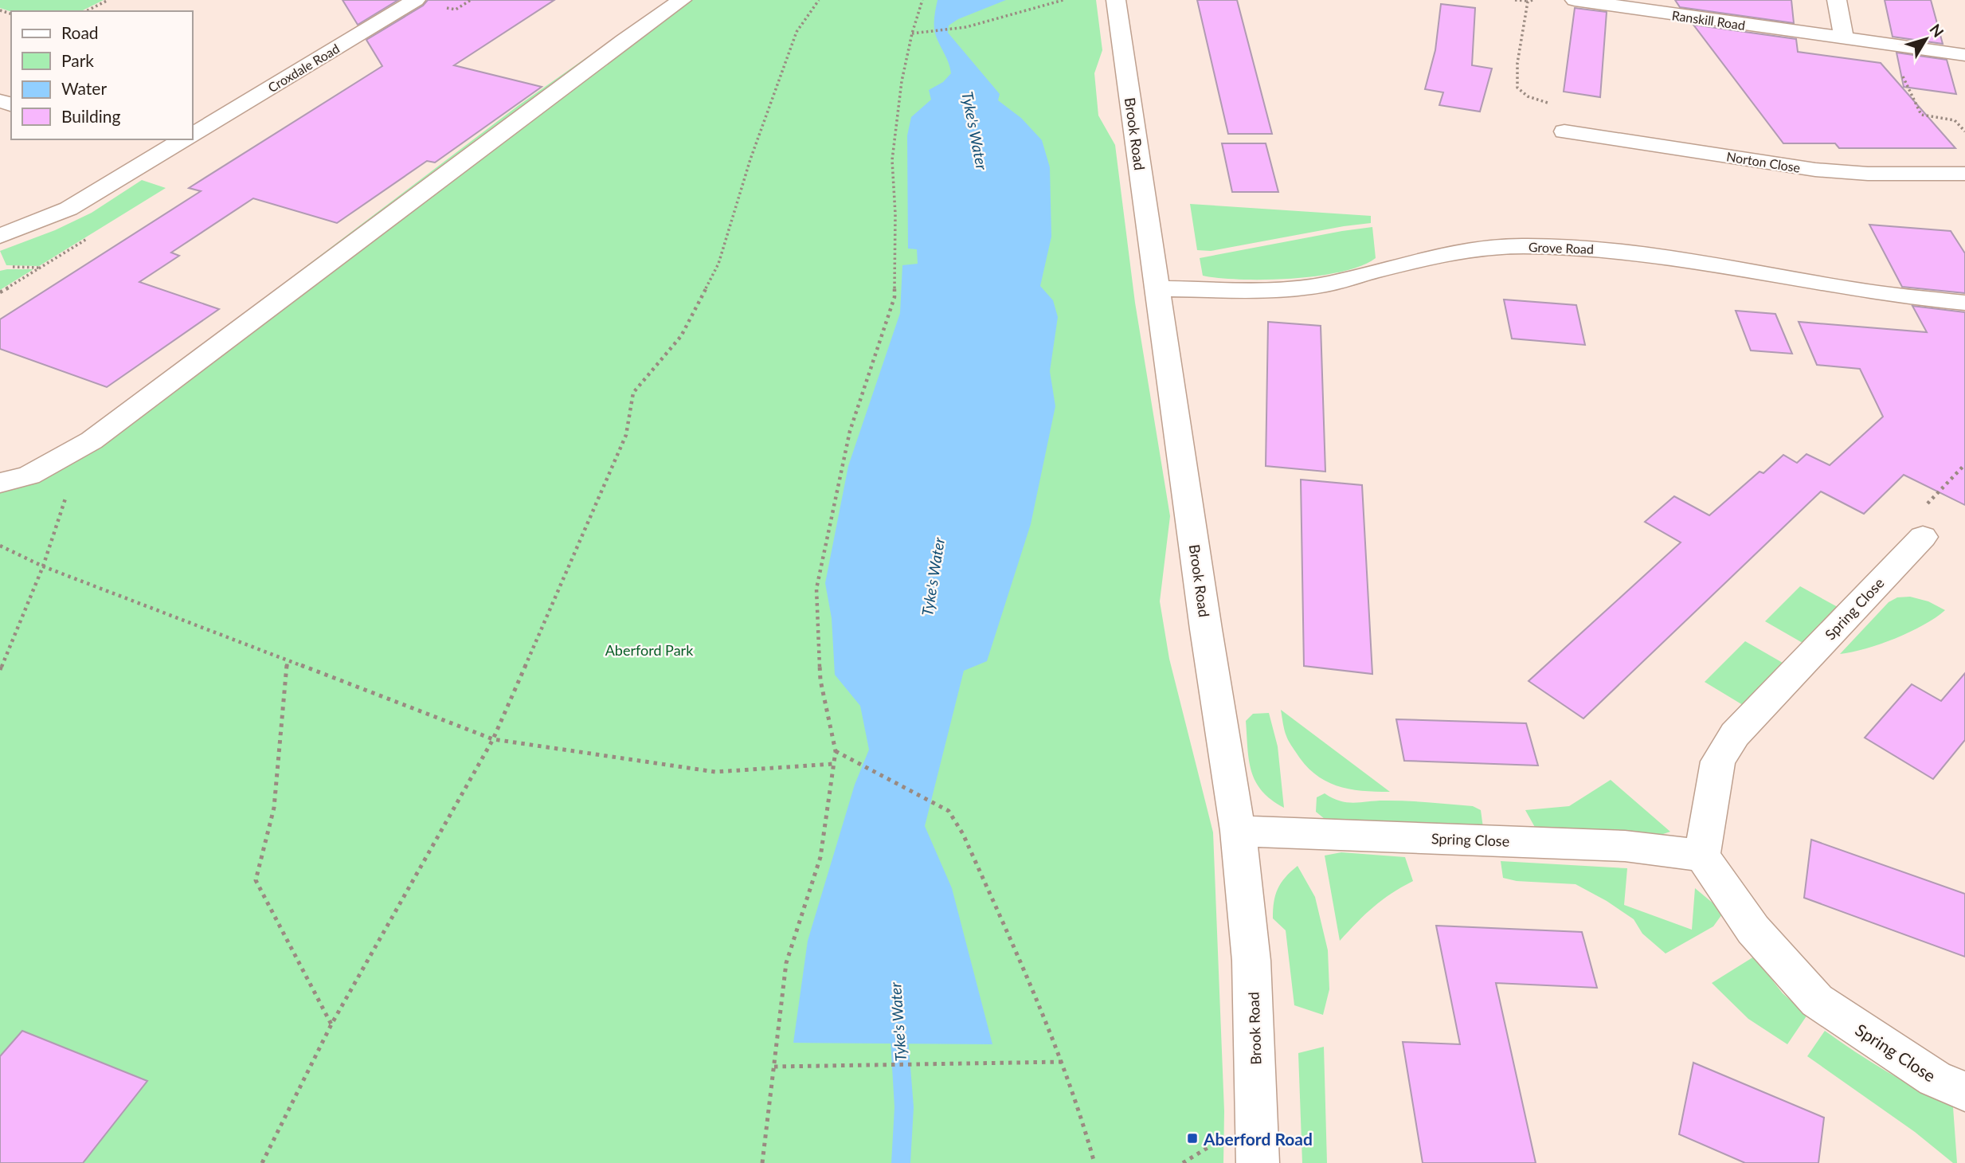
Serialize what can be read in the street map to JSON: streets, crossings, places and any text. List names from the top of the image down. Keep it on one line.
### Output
{"streets":{"street":["Ranskill Road","Croxdale Road","Brook Road","Norton Close","Grove Road","Spring Close"]},"crossings":[["Brook Road","Grove Road"],["Brook Road","Spring Close"]],"water":["Tyke's Water"],"parks":["Aberford Park"],"places":{"transit":["Aberford Road"]},"legend":["Road","Park","Water","Building"],"north":"top right"}
